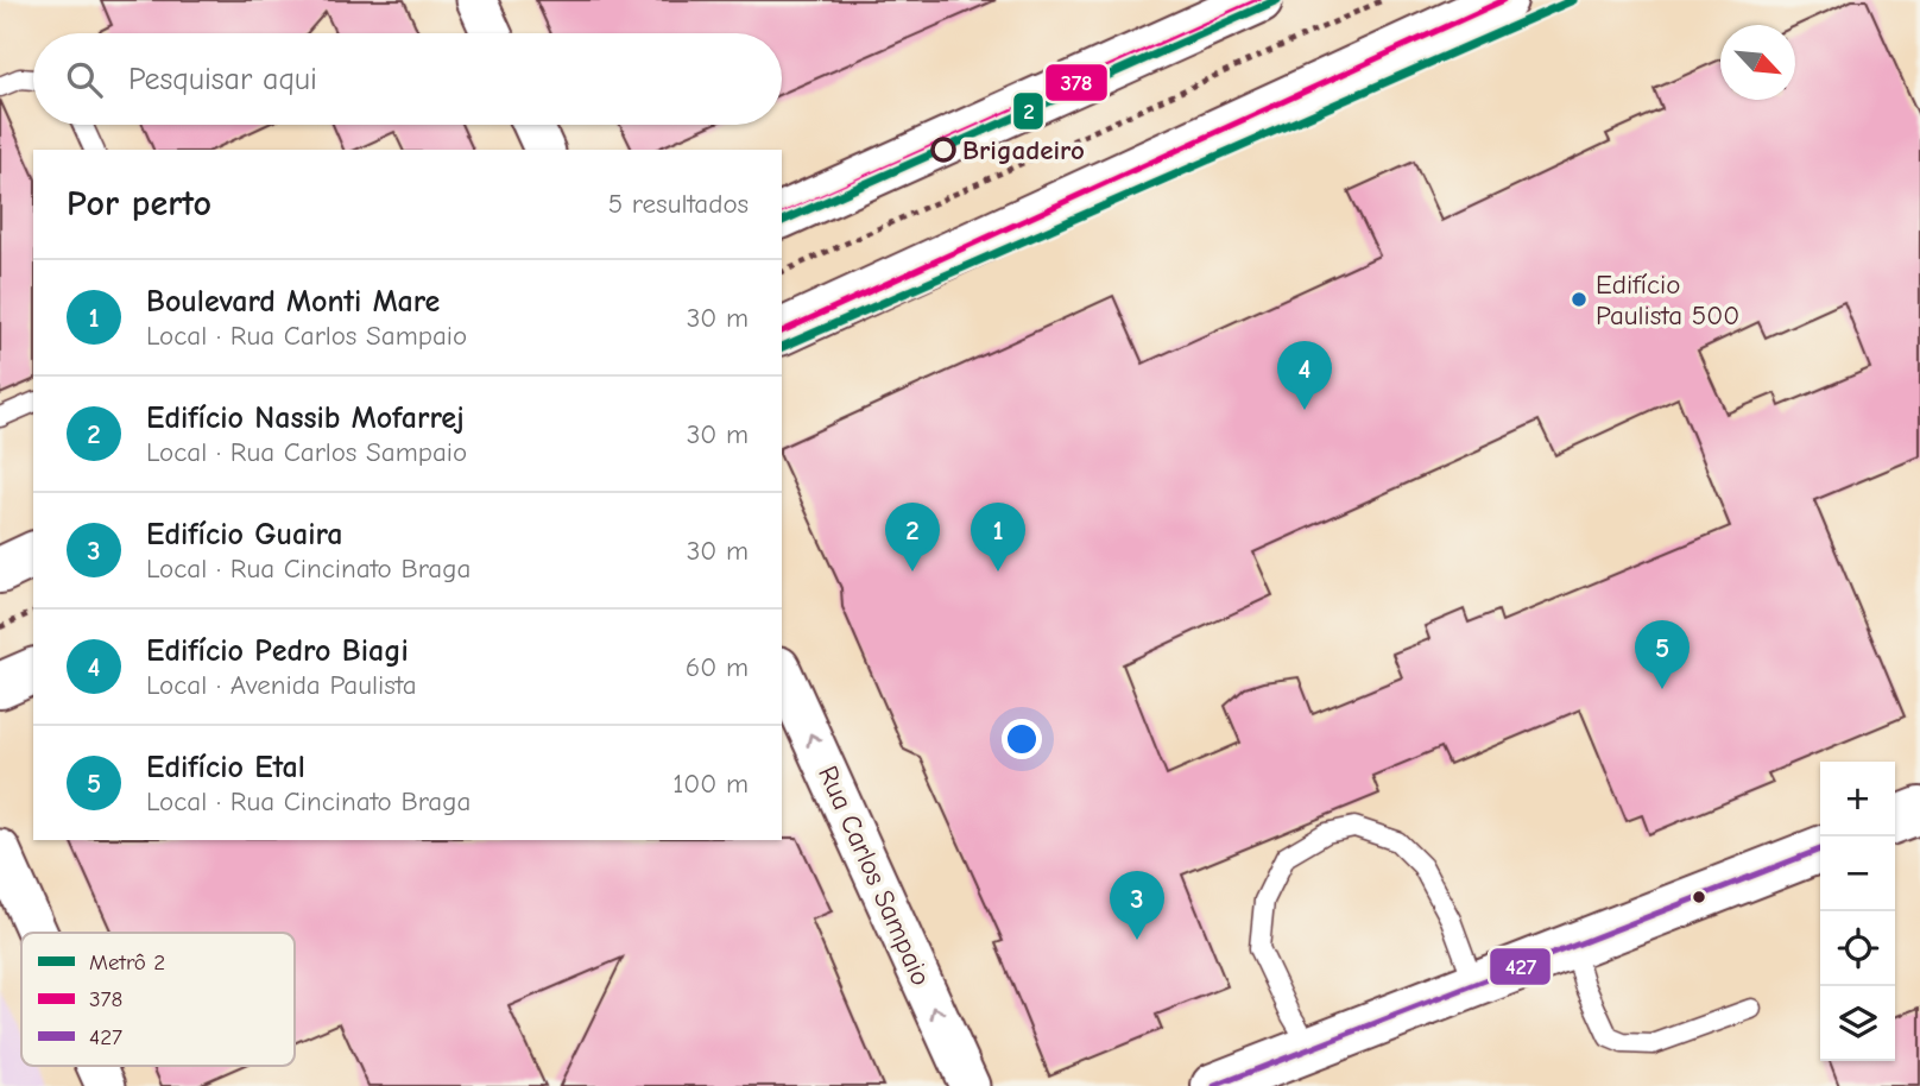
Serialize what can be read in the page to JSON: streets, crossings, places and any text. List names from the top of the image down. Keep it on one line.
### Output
{"streets":{"street":["Rua Carlos Sampaio"]},"one_way":["Rua Carlos Sampaio"],"places":["Brigadeiro","Edifício Paulista 500"],"lines":["metro line 2","transit line 378","transit line 427"],"legend":["Metrô 2","378","427"],"north":"bottom right","page":{"search":"Pesquisar aqui","heading":["Por perto","5 resultados"],"list":[{"mark":"1","name":"Boulevard Monti Mare","note":"Local · Rua Carlos Sampaio","value":"30 m"},{"mark":"2","name":"Edifício Nassib Mofarrej","note":"Local · Rua Carlos Sampaio","value":"30 m"},{"mark":"3","name":"Edifício Guaira","note":"Local · Rua Cincinato Braga","value":"30 m"},{"mark":"4","name":"Edifício Pedro Biagi","note":"Local · Avenida Paulista","value":"60 m"},{"mark":"5","name":"Edifício Etal","note":"Local · Rua Cincinato Braga","value":"100 m"}],"pins":["4","1","2","5","3"],"map_buttons":["+","−"]}}
